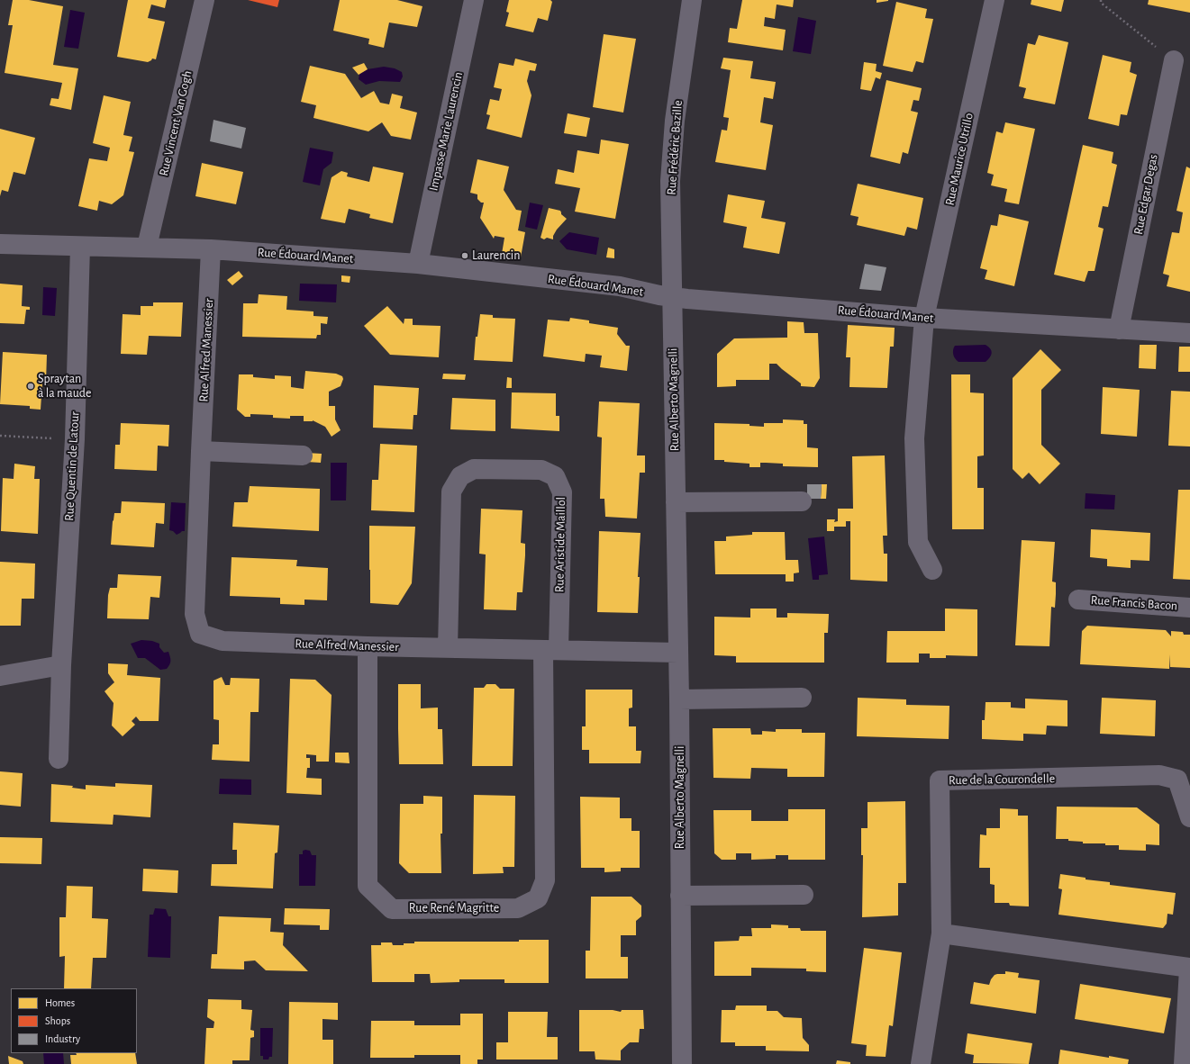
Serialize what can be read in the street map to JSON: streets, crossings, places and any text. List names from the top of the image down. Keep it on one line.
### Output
{"streets":{"street":["Rue Vincent Van Gogh","Impasse Marie Laurencin","Rue Frédéric Bazille","Rue Maurice Utrillo","Rue Edgar Degas","Rue Édouard Manet","Rue Alfred Manessier","Rue Alberto Magnelli","Rue Quentin de Latour","Rue Aristide Maillol","Rue Francis Bacon","Rue de la Courondelle","Rue René Magritte"]},"crossings":[["Rue Vincent Van Gogh","Rue Édouard Manet"],["Impasse Marie Laurencin","Rue Édouard Manet"],["Rue Frédéric Bazille","Rue Édouard Manet"],["Rue Frédéric Bazille","Rue Alberto Magnelli"],["Rue Maurice Utrillo","Rue Édouard Manet"],["Rue Edgar Degas","Rue Édouard Manet"],["Rue Édouard Manet","Rue Alfred Manessier"],["Rue Édouard Manet","Rue Alberto Magnelli"],["Rue Édouard Manet","Rue Quentin de Latour"],["Rue Alfred Manessier","Rue Alberto Magnelli"],["Rue Alfred Manessier","Rue Aristide Maillol"],["Rue Alfred Manessier","Rue René Magritte"],["Rue Aristide Maillol","Rue René Magritte"]],"places":["Laurencin","Spraytan à la maude"],"legend":["Homes","Shops","Industry"]}
